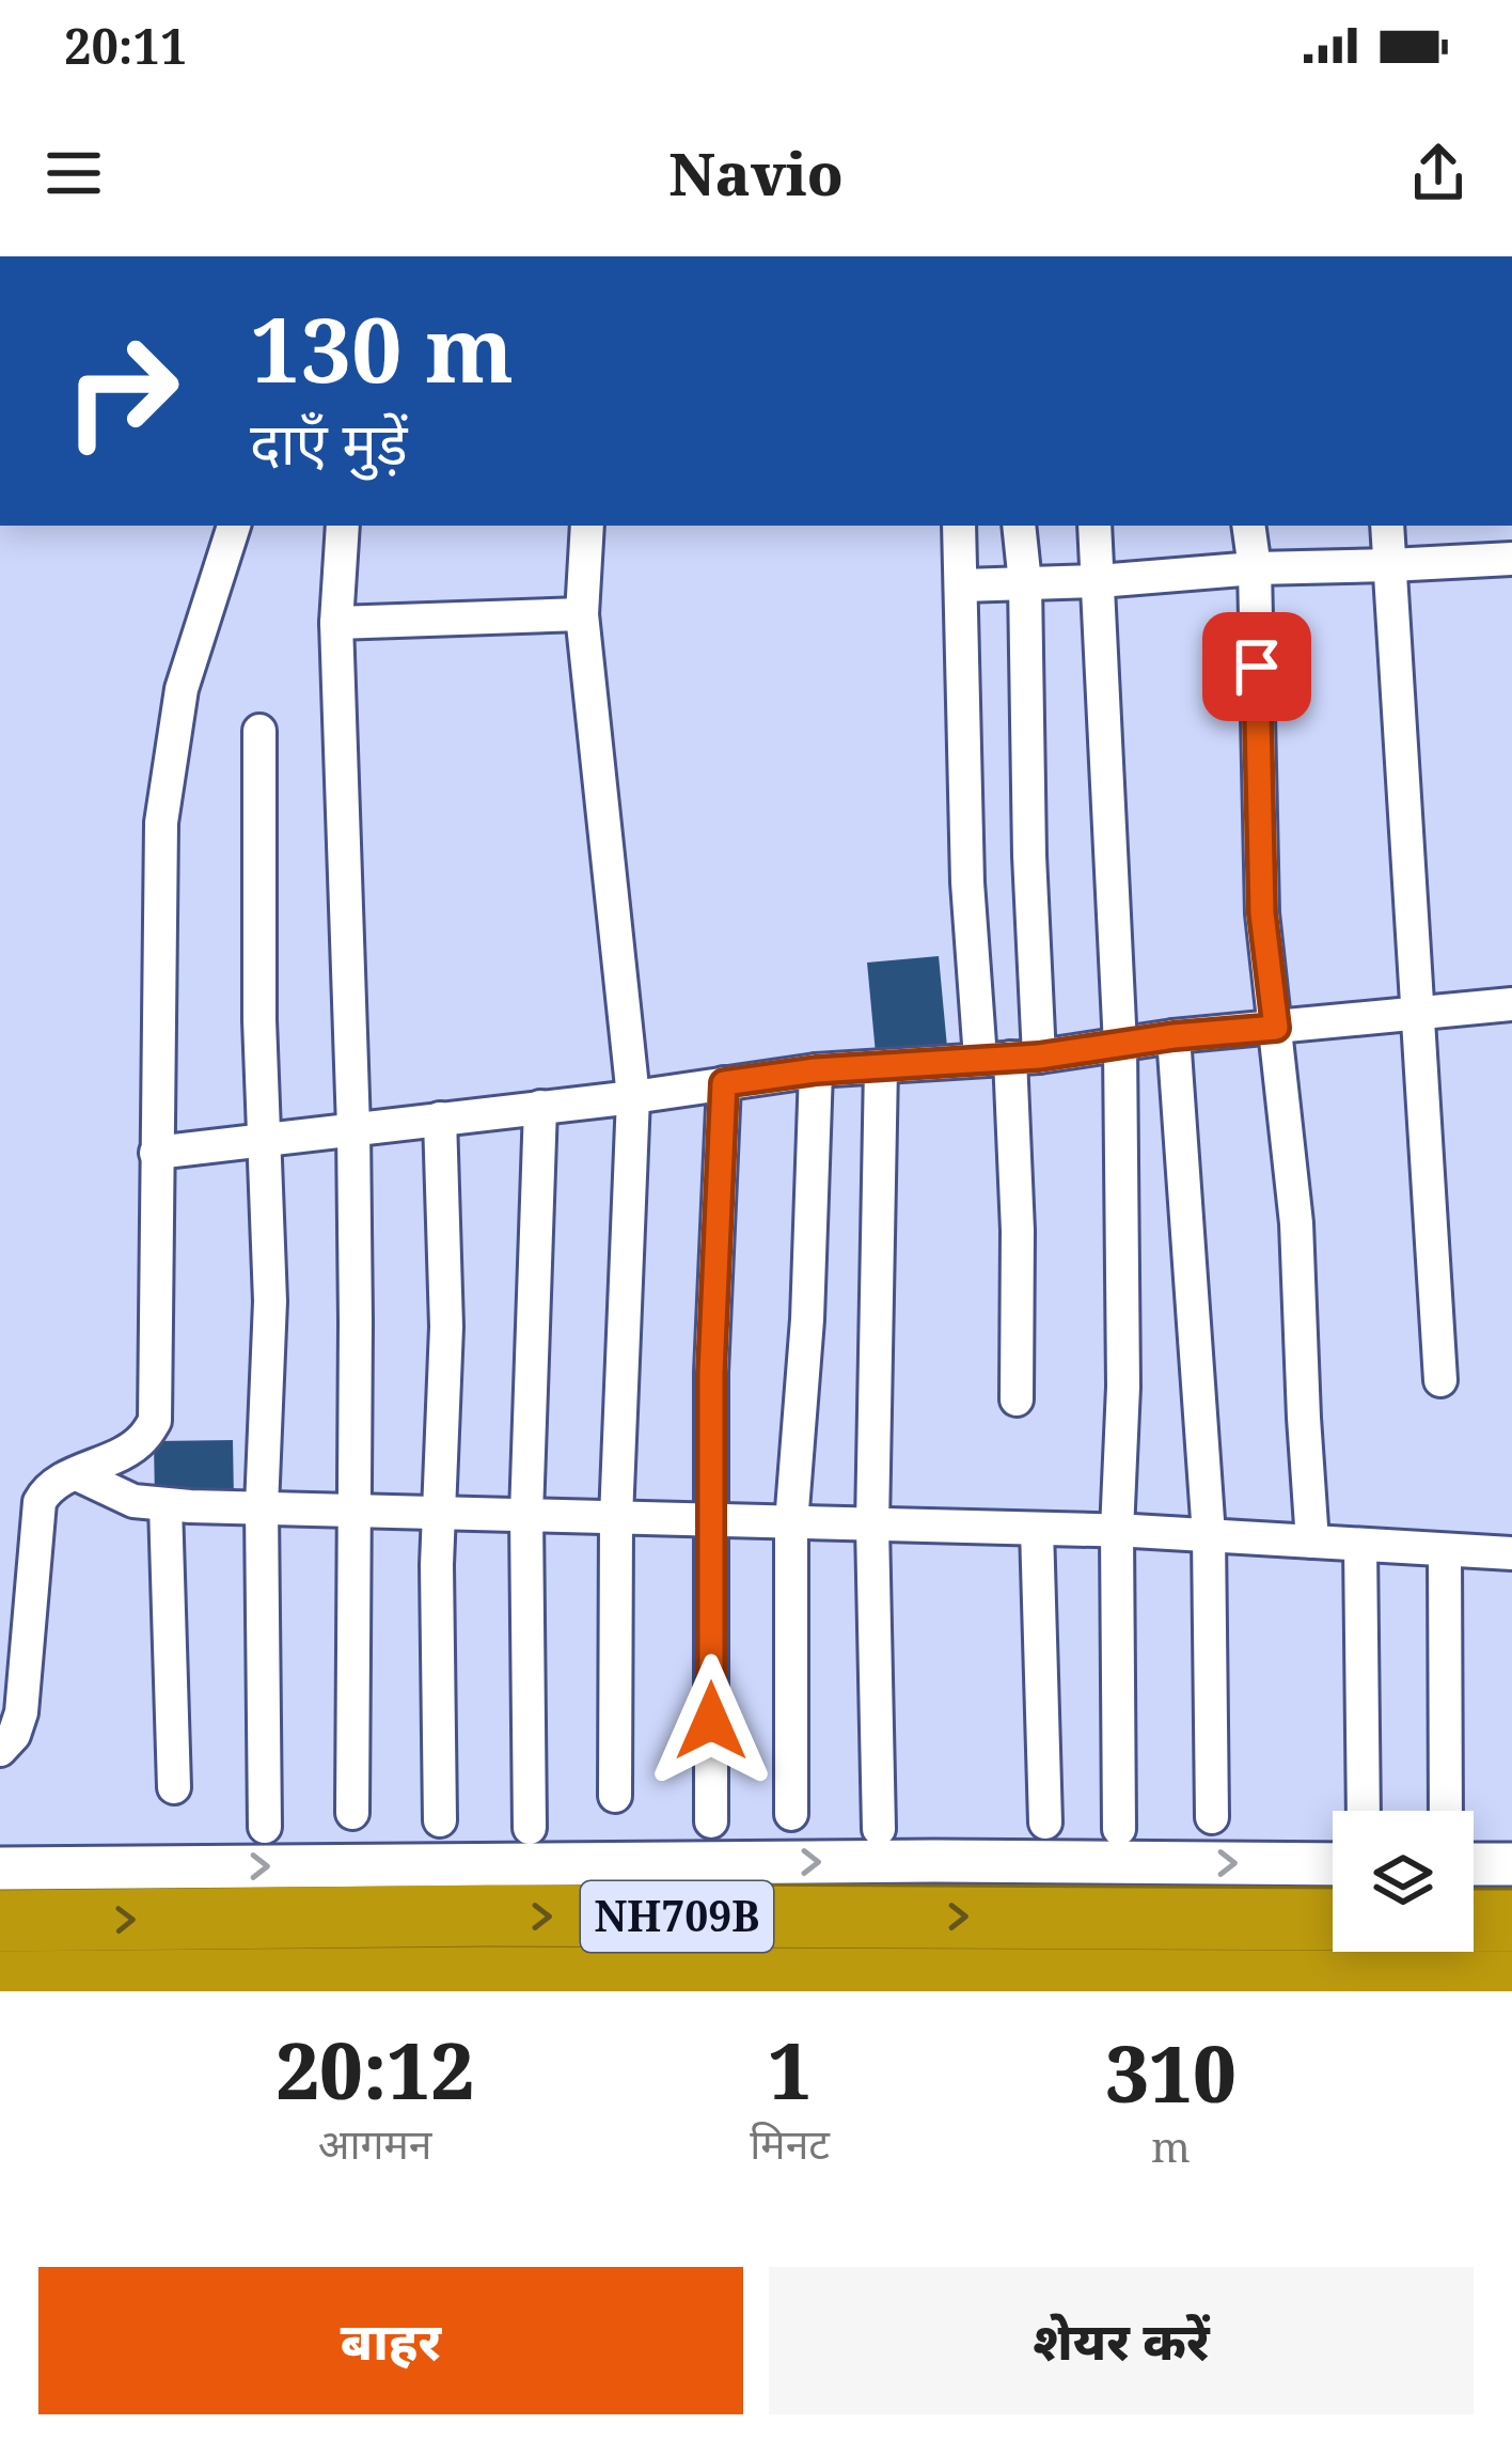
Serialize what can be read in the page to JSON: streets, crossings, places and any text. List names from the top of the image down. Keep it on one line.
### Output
{"streets":{"highway":["NH709B"]},"page":{"status":"20:11","header":"Navio","turn":["130 m","दाएँ मुड़ें"],"eta":["20:12","आगमन","1","मिनट","310","m"],"buttons":["बाहर","शेयर करें"]}}
